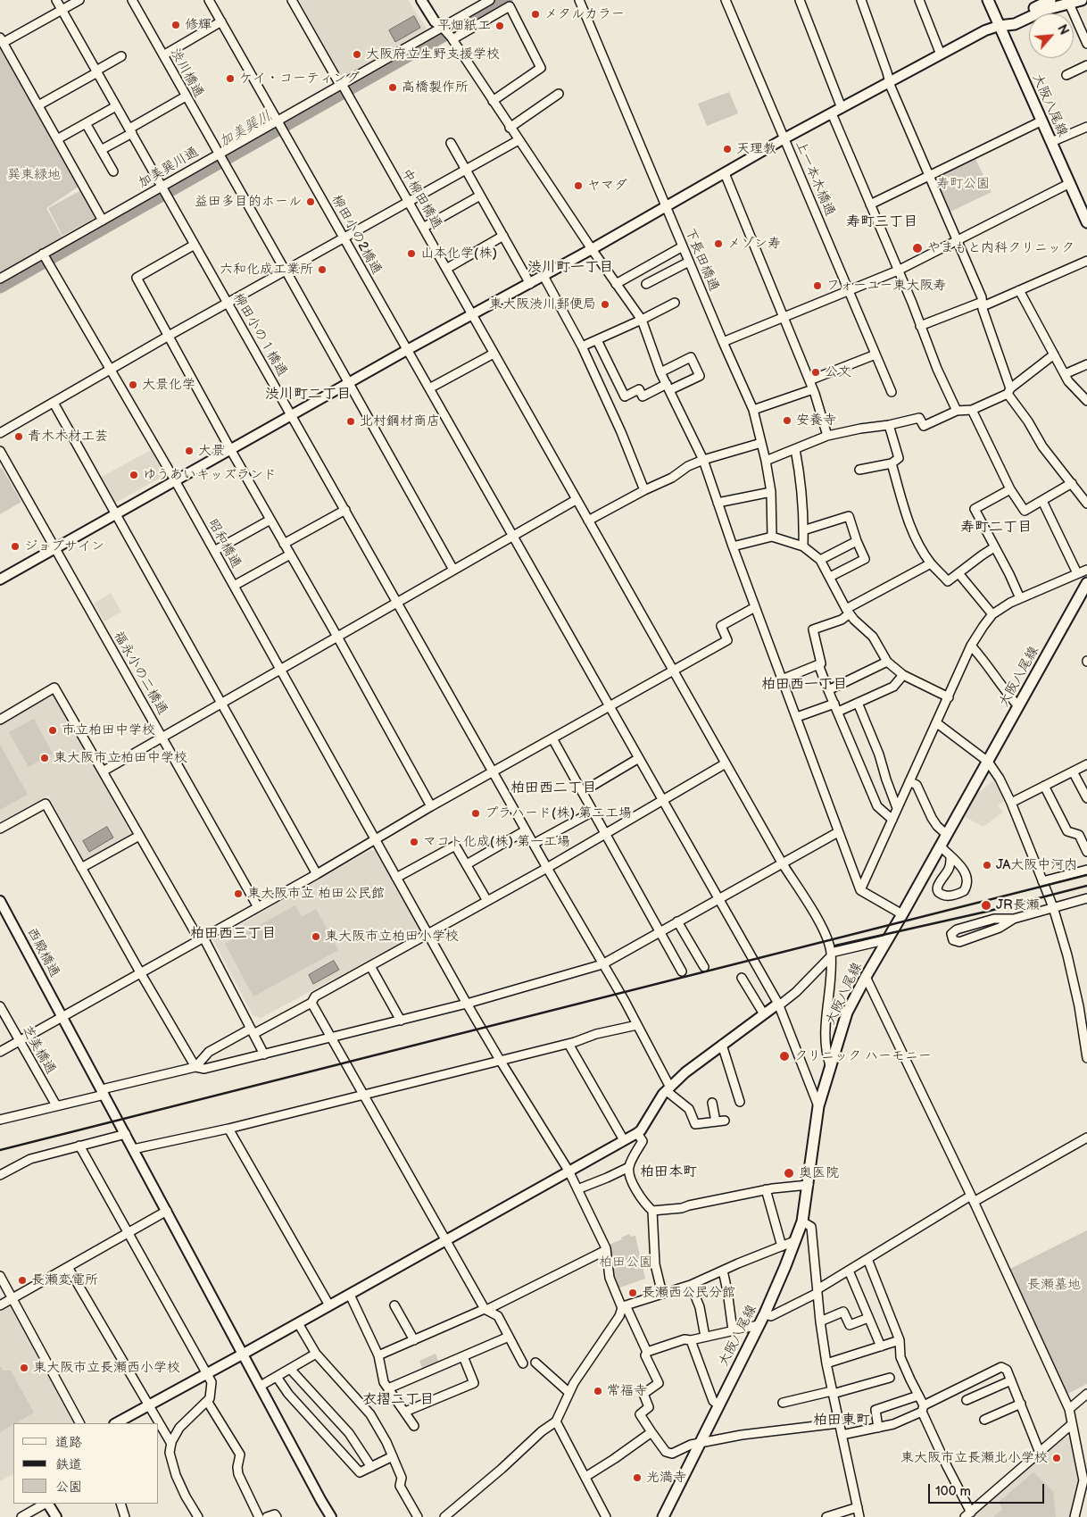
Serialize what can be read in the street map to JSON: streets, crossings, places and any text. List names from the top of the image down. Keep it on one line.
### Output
{"streets":{"main road":["大阪八尾線"],"street":["渋川橋通","加美巽川通","上一本木橋通","中柳田橋通","柳田小の2橋通","下長田橋通","柳田小の１橋通","昭和橋通","福永小の二橋通","西殿橋通","芝美橋通"]},"crossings":[["渋川橋通","加美巽川通"],["大阪八尾線","柳田小の2橋通"],["加美巽川通","中柳田橋通"],["加美巽川通","柳田小の2橋通"],["加美巽川通","柳田小の１橋通"],["加美巽川通","昭和橋通"]],"districts":["寿町三丁目","渋川町一丁目","渋川町二丁目","寿町二丁目","柏田西一丁目","柏田西二丁目","柏田西三丁目","柏田本町","衣摺二丁目","柏田東町"],"water":["加美巽川"],"parks":["巽東緑地","寿町公園","柏田公園","長瀬墓地"],"places":["メタルカラー","修輝","平畑紙工","大阪府立生野支援学校","ケイ・コーティング","高橋製作所","天理教","ヤマダ","益田多目的ホール","メゾン寿","やまもと内科クリニック","山本化学(株)","六和化成工業所","フォーユー東大阪寿","東大阪渋川郵便局","公文","大景化学","安養寺","北村鋼材商店","青木木材工芸","大景","ゆうあいキッズランド","ジョブサイン","市立柏田中学校","東大阪市立柏田中学校","プラハード(株) 第二工場","マコト化成(株) 第一工場","JA大阪中河内","東大阪市立 柏田公民館","JR長瀬","東大阪市立柏田小学校","クリニック ハーモニー","奥医院","長瀬変電所","長瀬西公民分館","東大阪市立長瀬西小学校","常福寺","東大阪市立長瀬北小学校","光満寺"],"legend":["道路","鉄道","公園"],"scale_bar":"100 m","north":"top right"}
